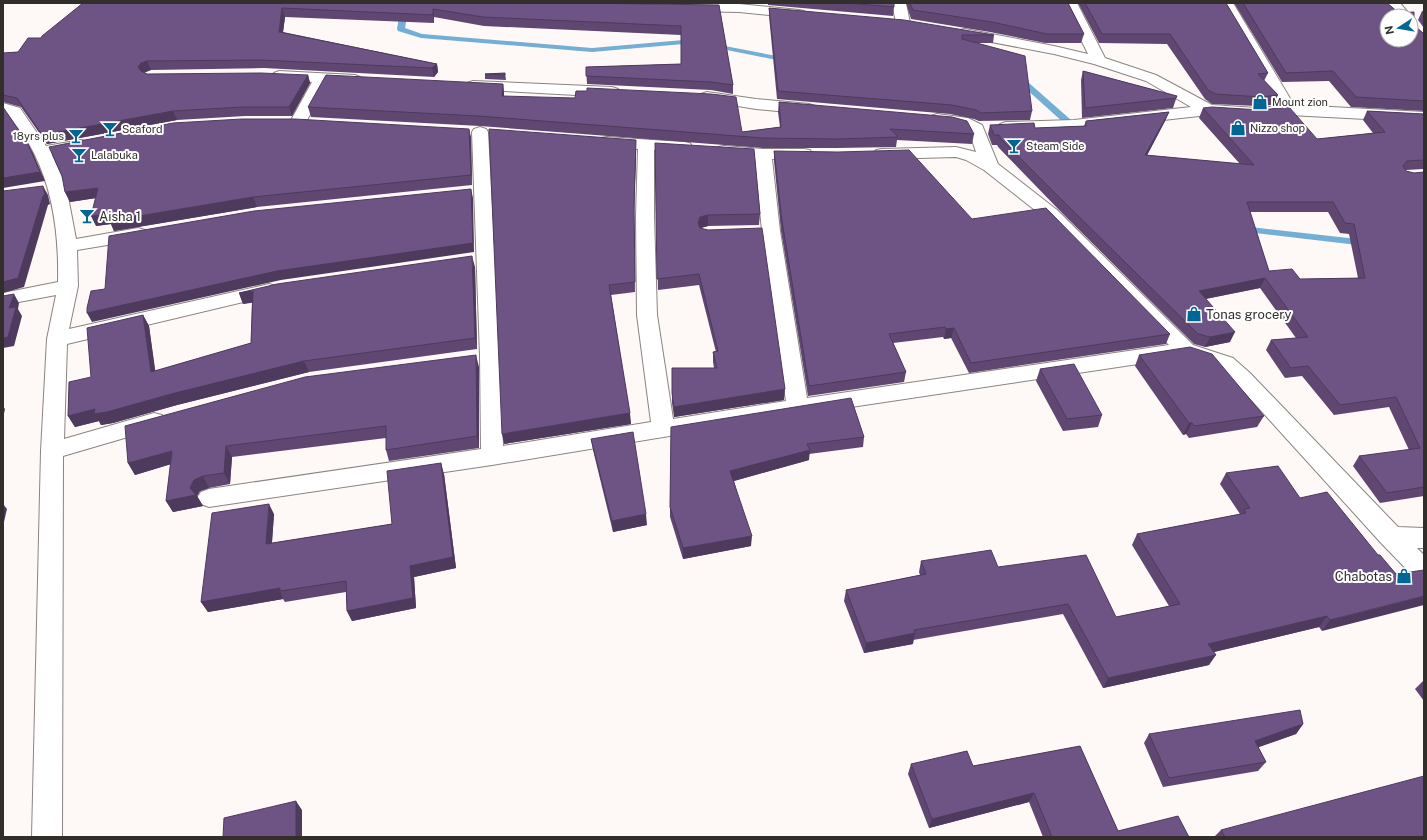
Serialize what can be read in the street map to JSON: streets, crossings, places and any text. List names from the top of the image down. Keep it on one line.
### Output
{"places":{"shop":["Mount zion","Nizzo shop","Tonas grocery","Chabotas"],"bar":["Scaford","18yrs plus","Steam Side","Lalabuka","Aisha 1"]},"north":"left"}
